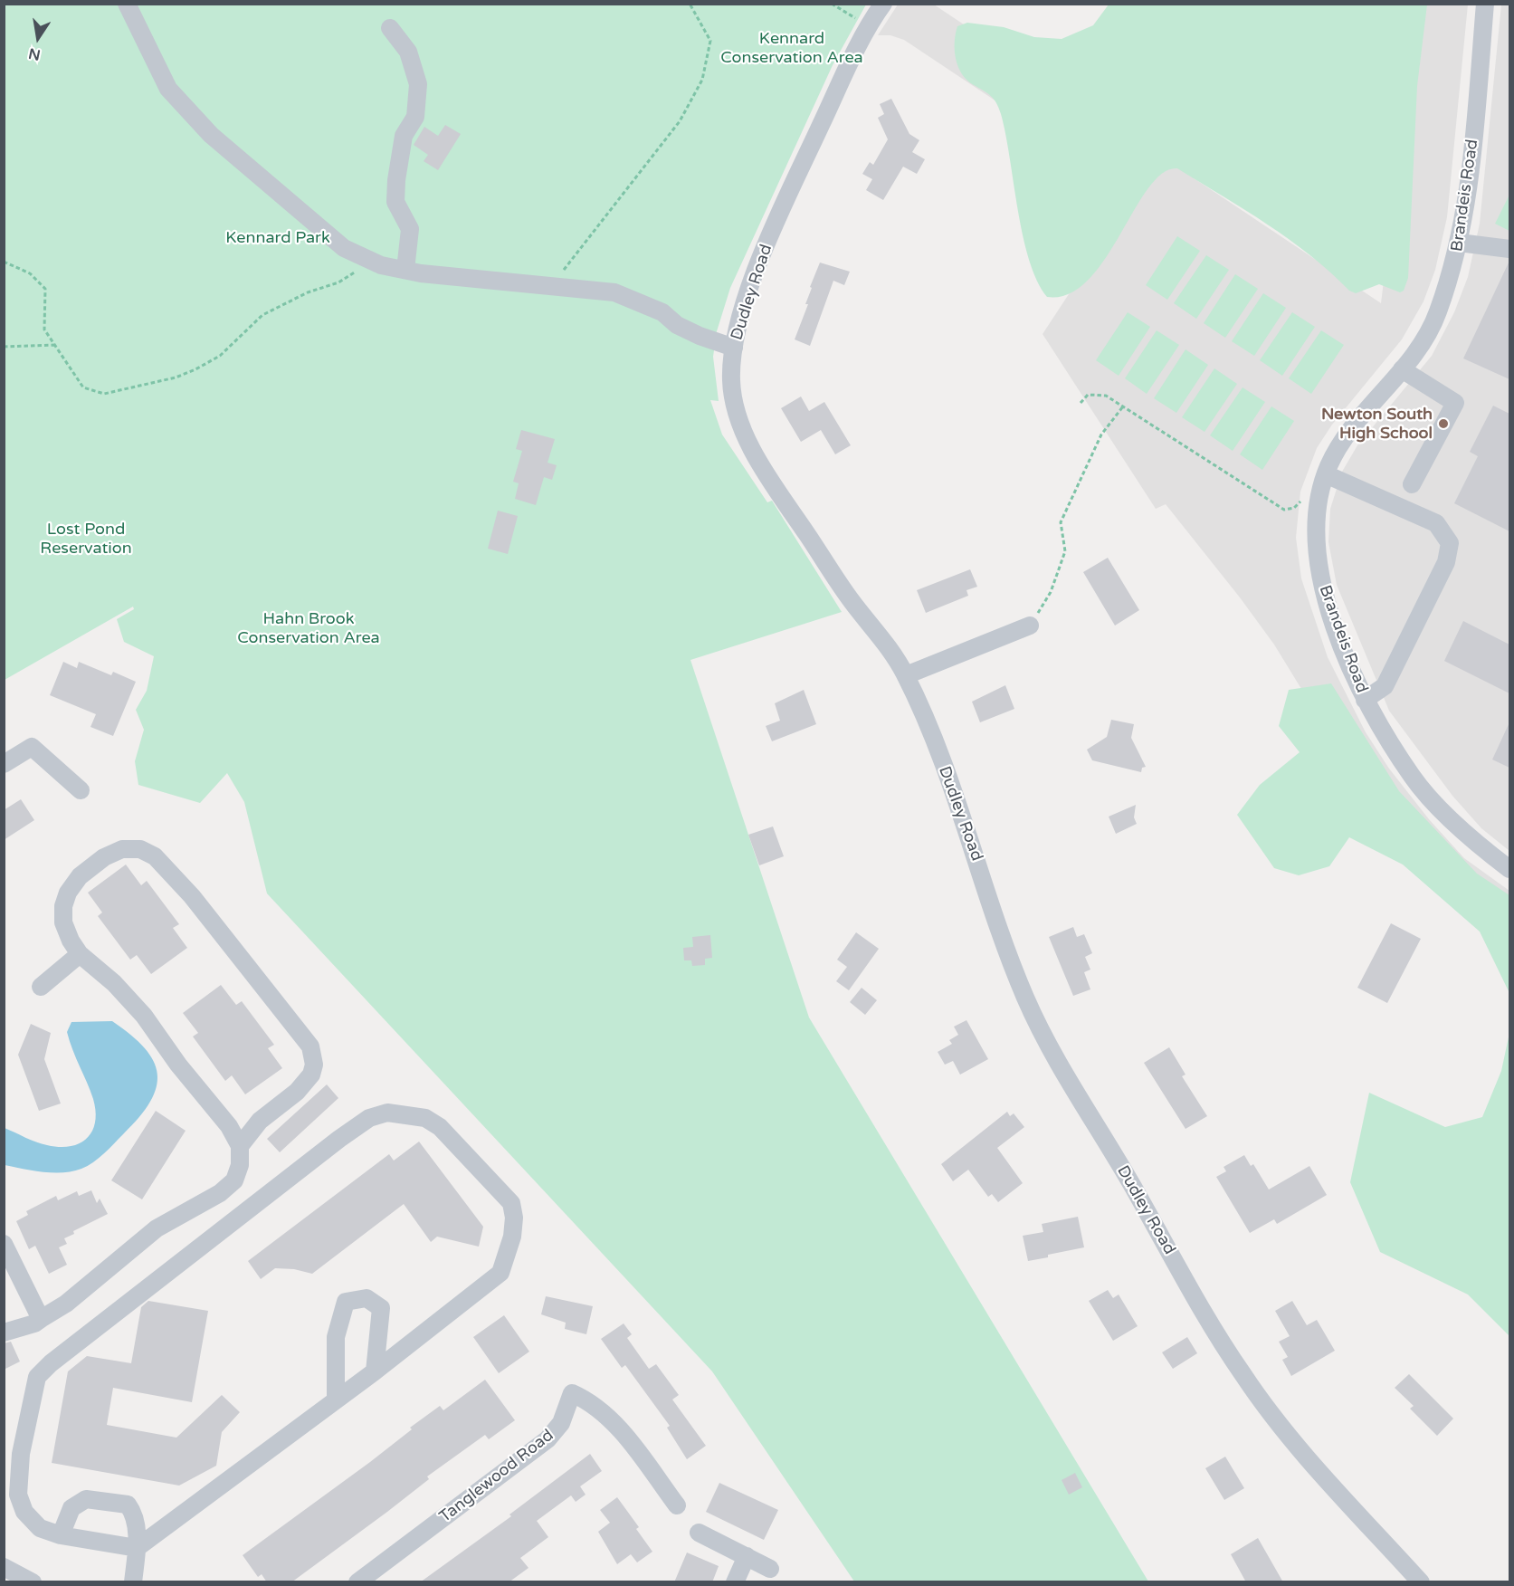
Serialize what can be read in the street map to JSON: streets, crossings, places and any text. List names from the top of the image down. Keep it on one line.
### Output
{"streets":{"street":["Brandeis Road","Dudley Road","Tanglewood Road"]},"parks":["Kennard Conservation Area","Kennard Park","Lost Pond Reservation","Hahn Brook Conservation Area"],"places":["Newton South High School"],"north":"bottom"}
